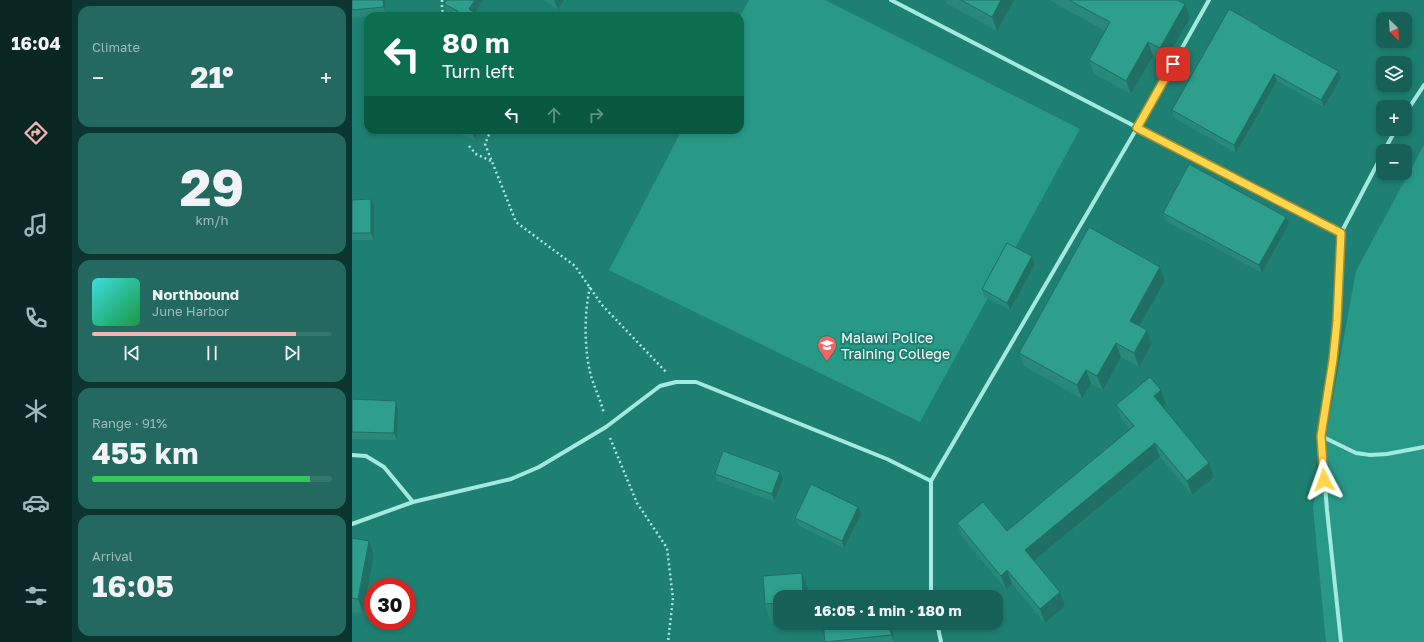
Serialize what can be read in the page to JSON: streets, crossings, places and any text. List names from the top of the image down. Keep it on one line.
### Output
{"places":{"school or university":["Malawi Police Training College"]},"north":"bottom right","page":{"tabs":"16:04","tile":["Climate",["29","km/h"],["Range · 91%","455 km"],["Arrival","16:05"]],"map_buttons":["+","−"],"turn":["80 m","Turn left"],"heat":["−","21°","+"],"song":["Northbound","June Harbor"],"limit":"30","trip":"16:05 · 1 min · 180 m"}}
